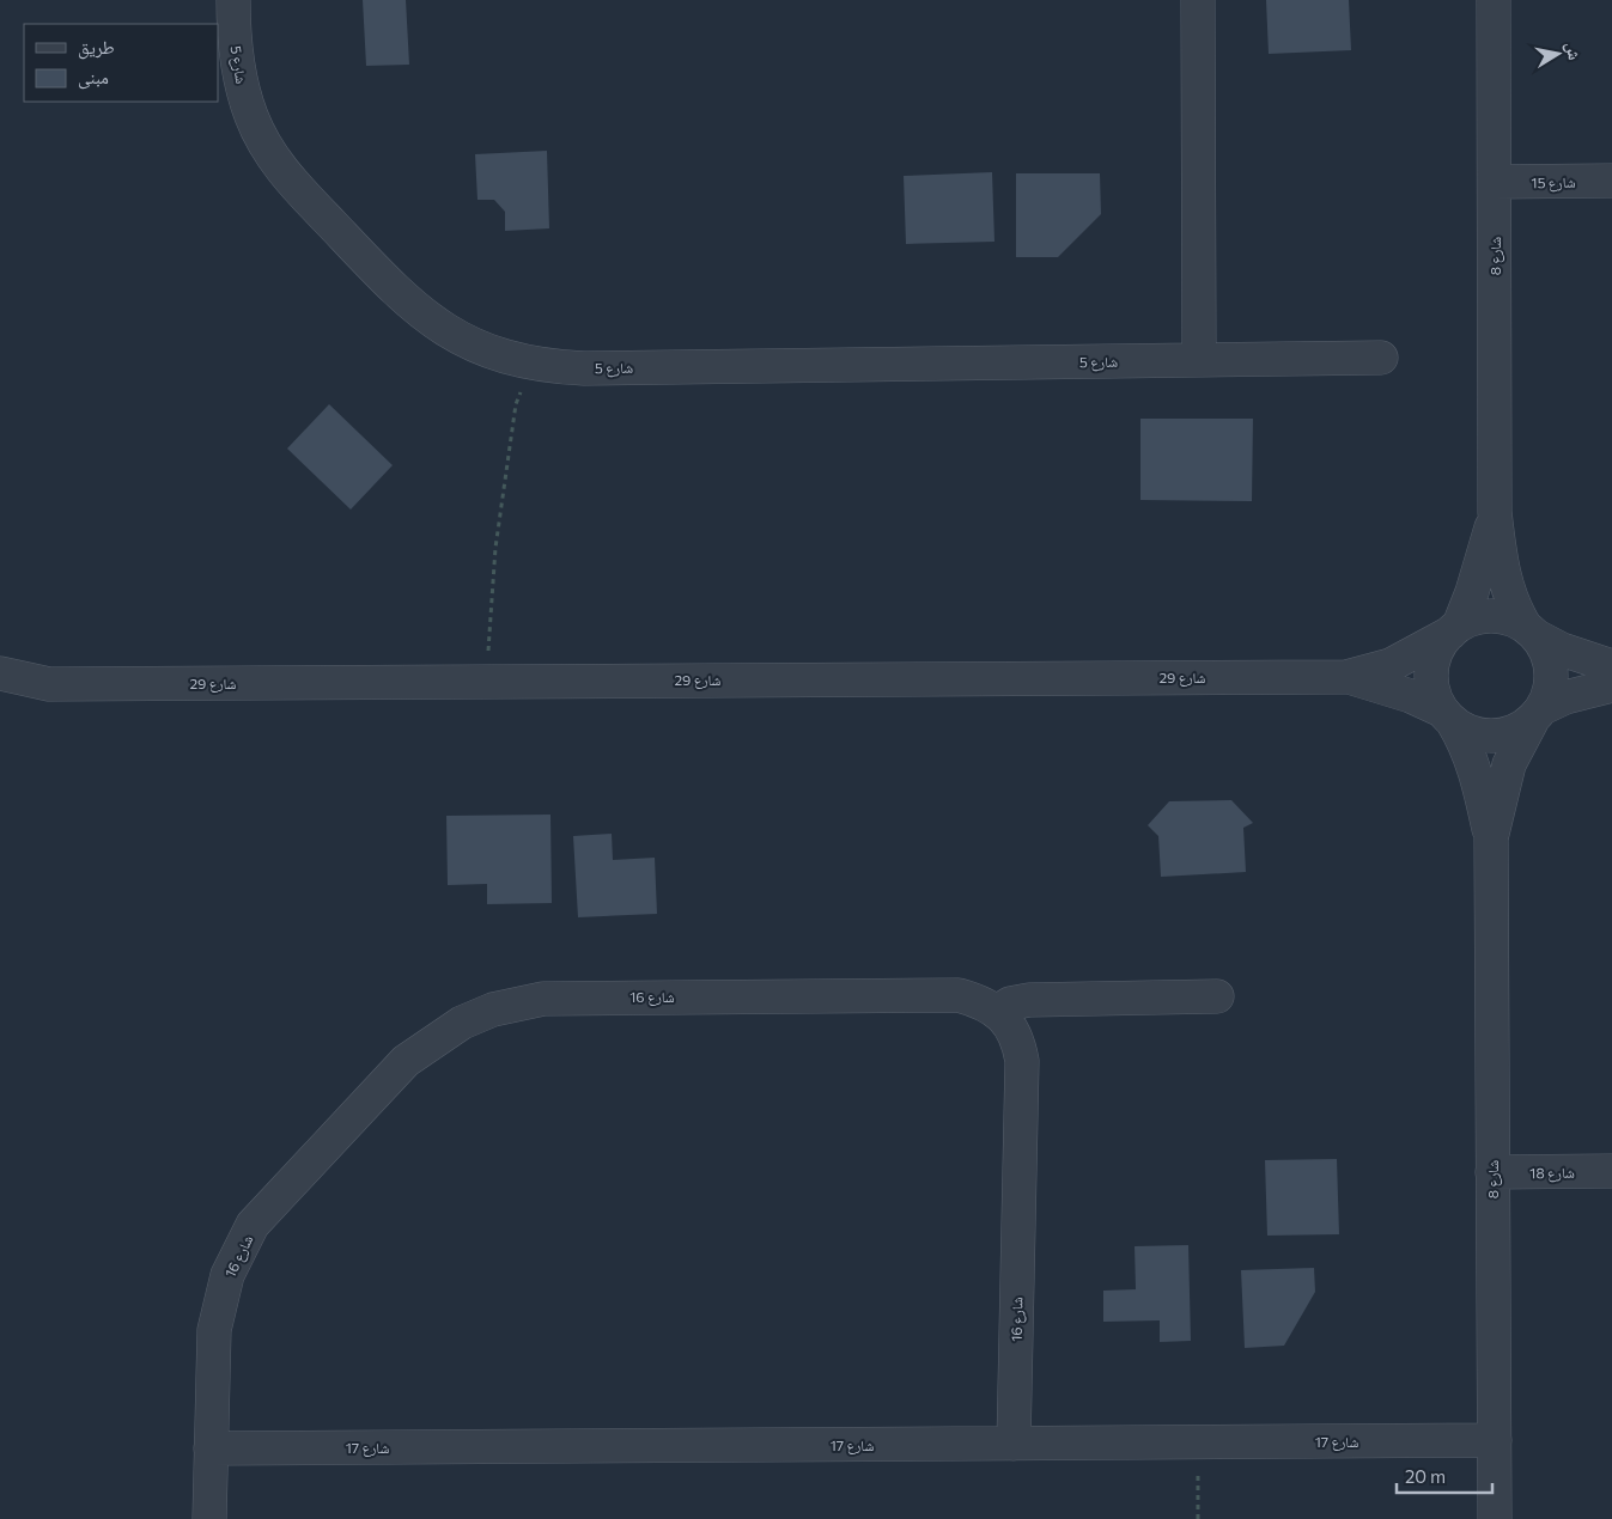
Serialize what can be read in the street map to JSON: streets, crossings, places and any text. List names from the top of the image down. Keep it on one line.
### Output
{"streets":{"street":["شارع 5","شارع 15","شارع 8","شارع 29","شارع 16","شارع 18","شارع 17"]},"crossings":[["شارع 15","شارع 8"],["شارع 8","شارع 29"],["شارع 8","شارع 18"],["شارع 8","شارع 17"],["شارع 16","شارع 17"]],"legend":["طريق","مبنى"],"scale_bar":"20 m","north":"right"}
